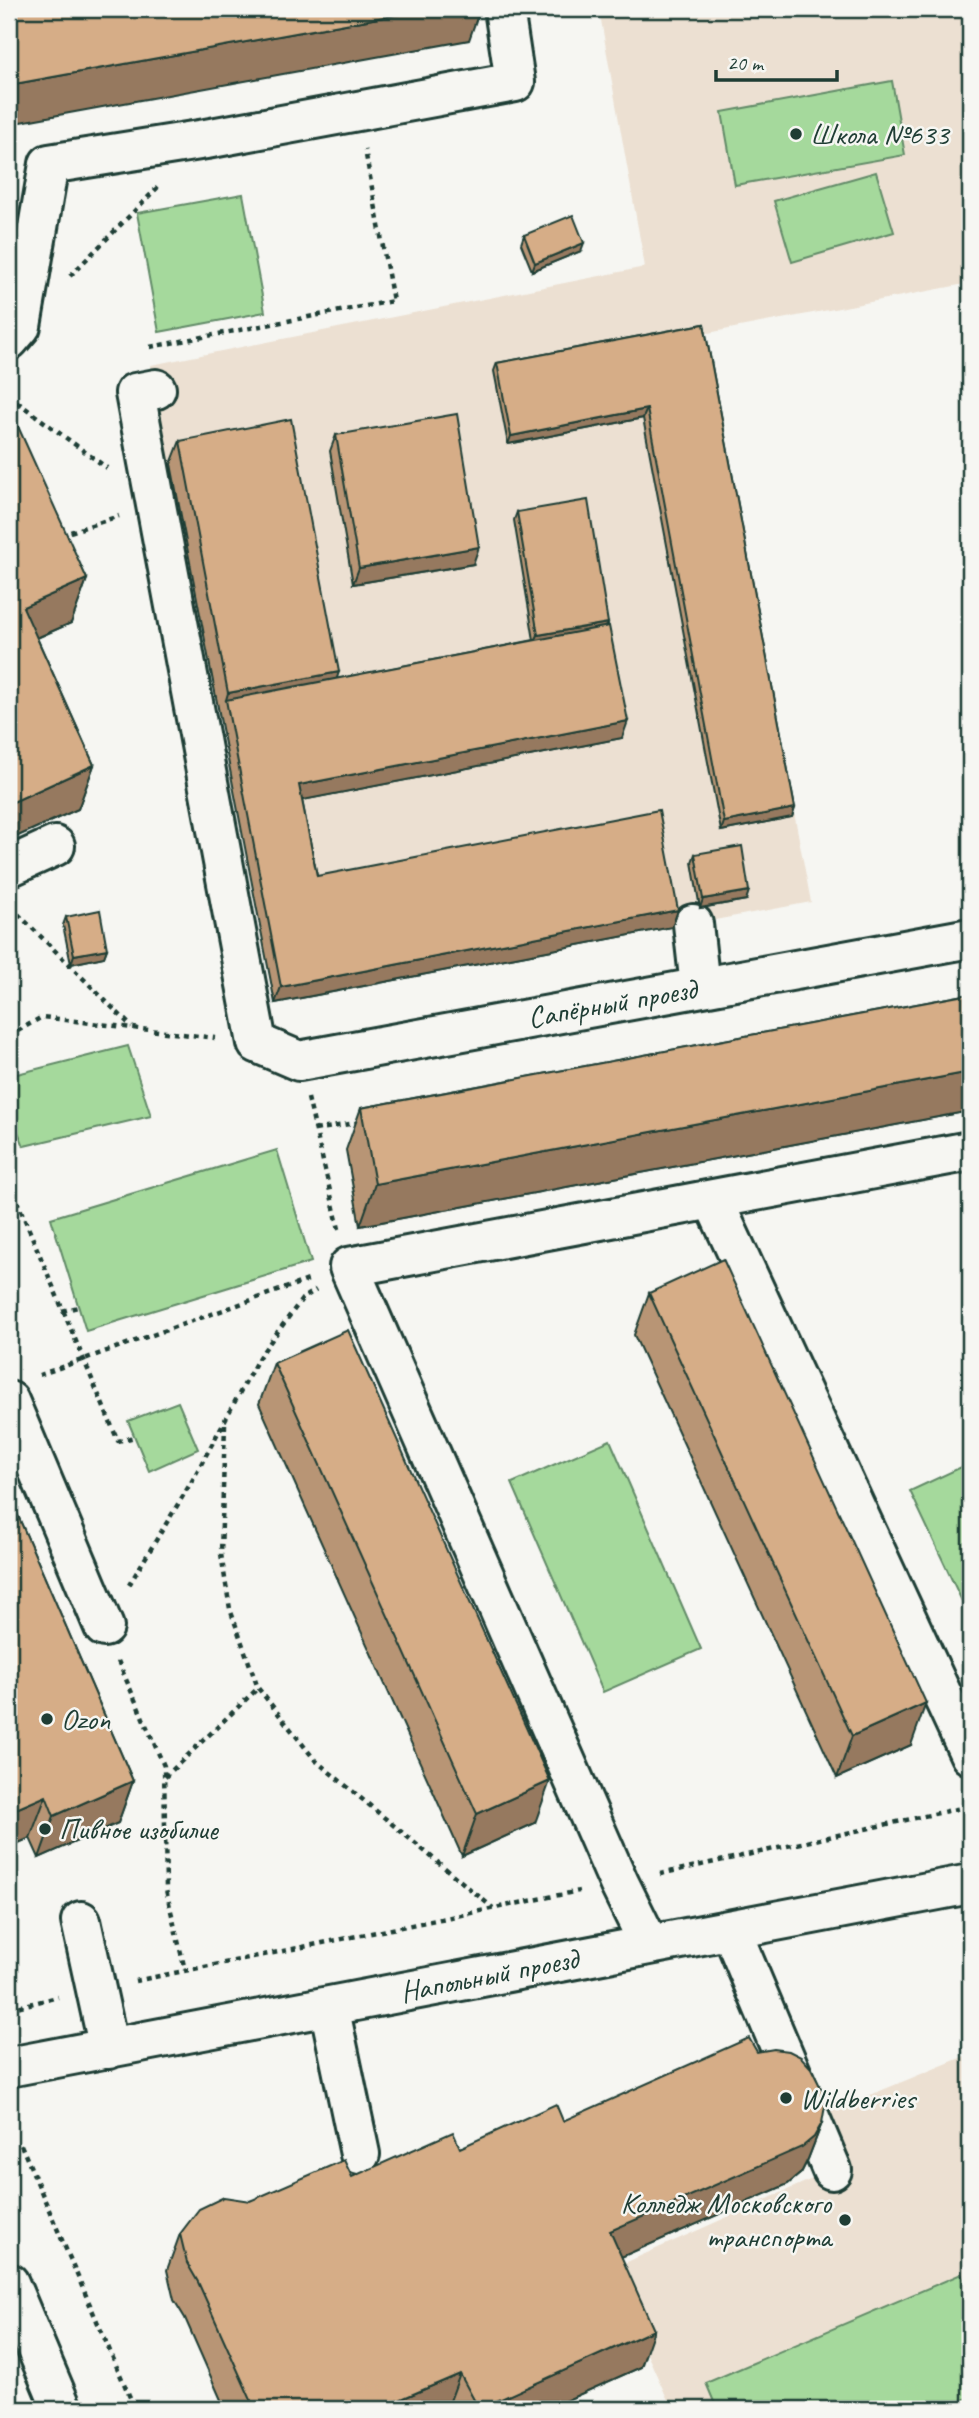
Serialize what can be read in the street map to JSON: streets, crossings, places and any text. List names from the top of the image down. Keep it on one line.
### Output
{"streets":{"street":["Сапёрный проезд","Напольный проезд"]},"places":["Школа №633","Ozon","Пивное изобилие","Wildberries","Колледж Московского транспорта"],"scale_bar":"20 m"}
